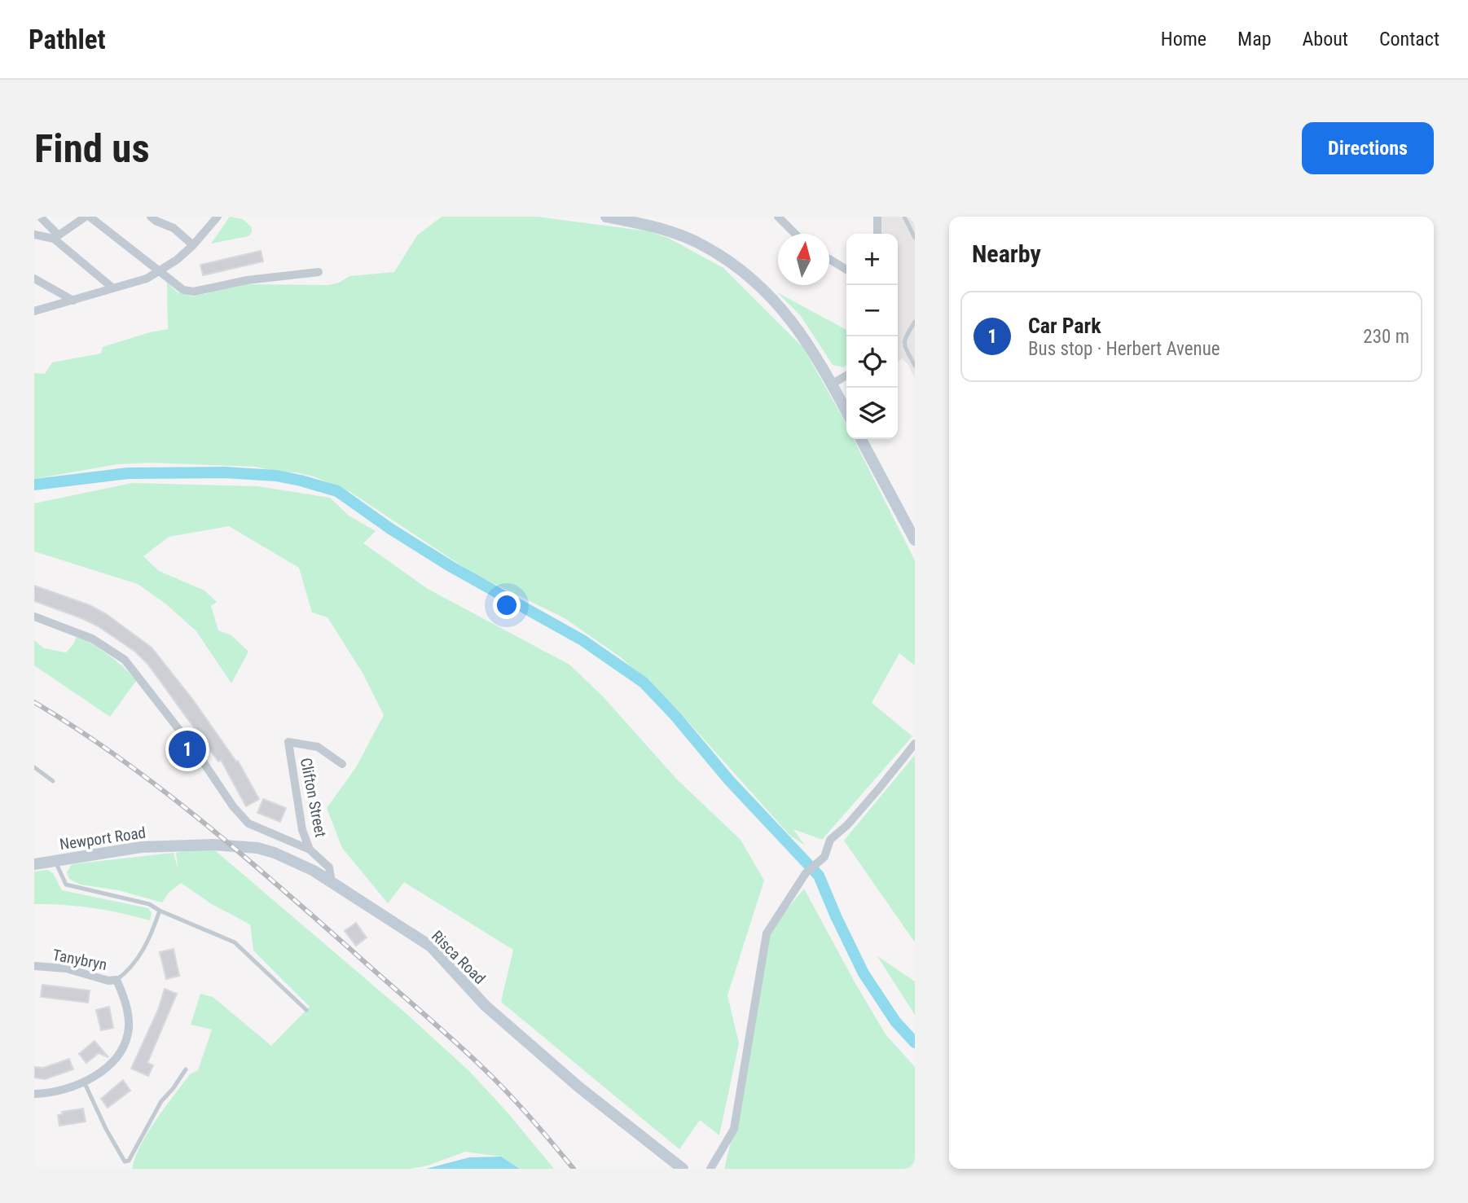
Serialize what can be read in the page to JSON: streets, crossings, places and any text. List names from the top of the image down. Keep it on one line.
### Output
{"streets":{"main road":["Newport Road","Risca Road"],"street":["Clifton Street","Tanybryn"]},"crossings":[["Newport Road","Risca Road"]],"north":"top","page":{"header":"Pathlet","nav":["Home","Map","About","Contact"],"buttons":"Directions","title":"Find us","heading":"Nearby","map_buttons":["+","−"],"list":[{"mark":"1","name":"Car Park","note":"Bus stop · Herbert Avenue","value":"230 m"}],"pins":"1"}}
